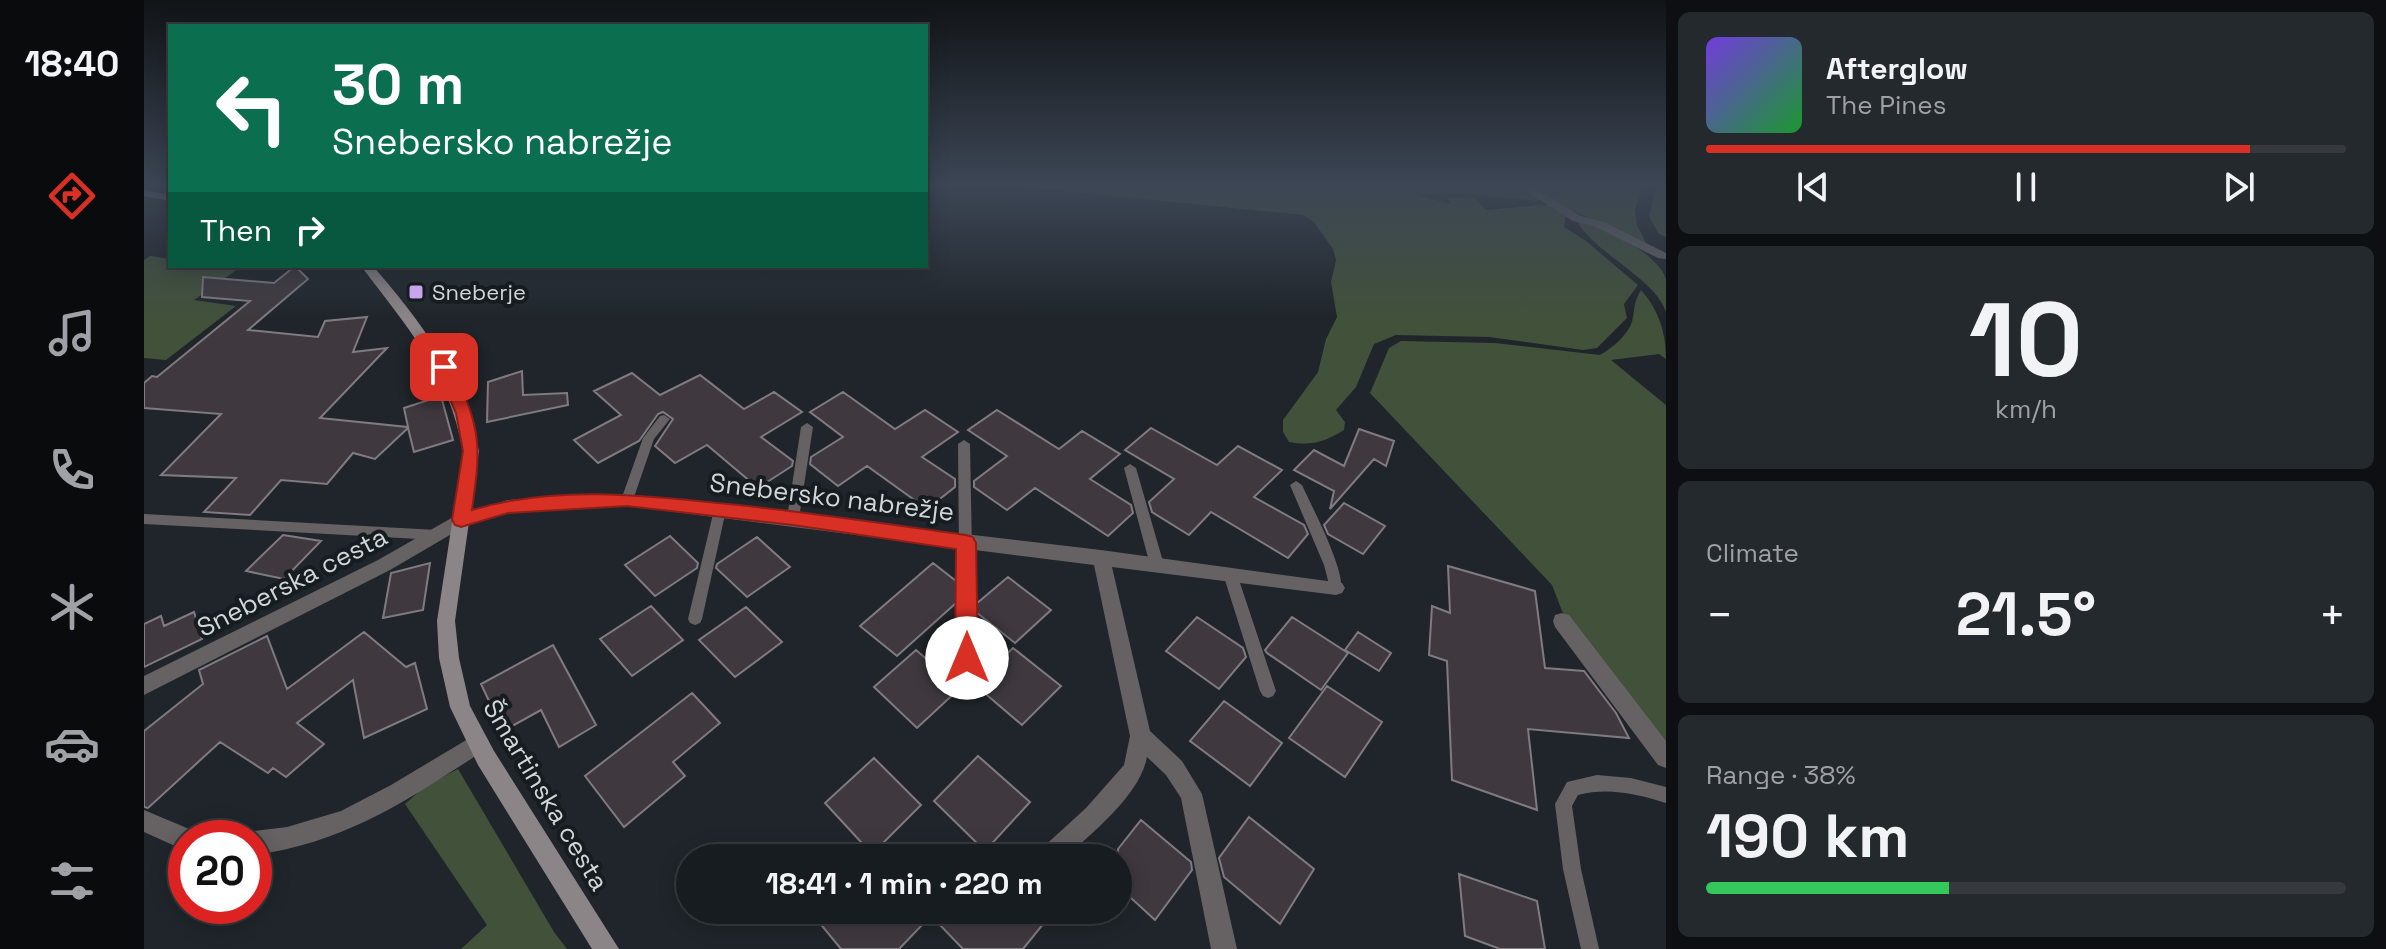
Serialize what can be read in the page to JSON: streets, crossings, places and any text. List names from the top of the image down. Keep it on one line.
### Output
{"streets":{"main road":["Šmartinska cesta"],"street":["Snebersko nabrežje","Sneberska cesta"]},"crossings":[["Snebersko nabrežje","Sneberska cesta"],["Snebersko nabrežje","Šmartinska cesta"],["Sneberska cesta","Šmartinska cesta"]],"places":{"transit":["Sneberje"]},"page":{"tabs":"18:40","turn":["30 m","Snebersko nabrežje"],"song":["Afterglow","The Pines"],"then":"Then","tile":[["10","km/h"],"Climate",["Range · 38%","190 km"]],"heat":["−","21.5°","+"],"limit":"20","trip":"18:41 · 1 min · 220 m"}}
